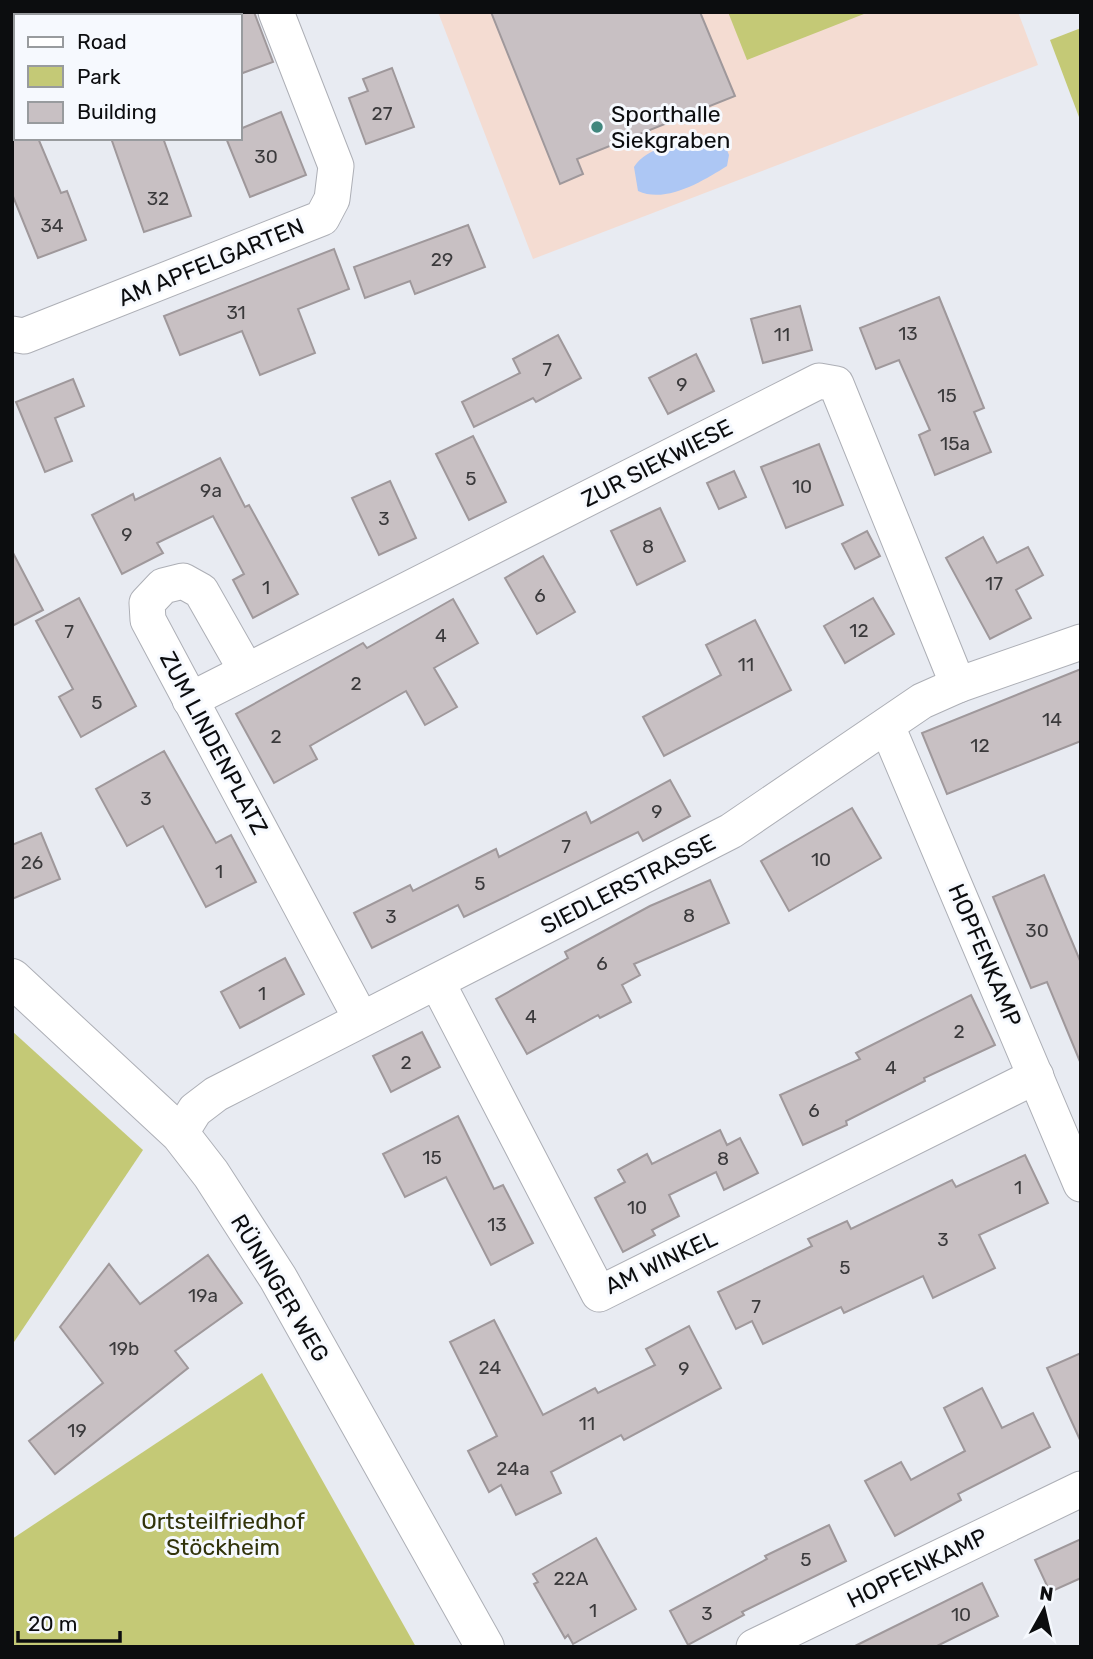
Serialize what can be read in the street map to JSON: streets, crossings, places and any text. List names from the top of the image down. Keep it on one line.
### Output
{"streets":{"street":["AM APFELGARTEN","ZUR SIEKWIESE","ZUM LINDENPLATZ","SIEDLERSTRASSE","HOPFENKAMP","AM WINKEL","RÜNINGER WEG"]},"crossings":[["ZUR SIEKWIESE","ZUM LINDENPLATZ"],["ZUR SIEKWIESE","SIEDLERSTRASSE"],["ZUM LINDENPLATZ","SIEDLERSTRASSE"],["SIEDLERSTRASSE","HOPFENKAMP"],["SIEDLERSTRASSE","AM WINKEL"],["SIEDLERSTRASSE","RÜNINGER WEG"],["HOPFENKAMP","AM WINKEL"]],"parks":["Ortsteilfriedhof Stöckheim"],"places":["Sporthalle Siekgraben"],"house_numbers":["27","30","32","34","29","31","13","11","7","9","15","15a","5","10","9a","3","9","8","17","1","6","12","7","4","11","2","5","14","2","12","3","9","7","10","26","1","5","8","3","30","6","1","4","2","2","4","6","15","8","1","10","13","3","5","19a","7","19b","24","9","11","19","24a","5","22A","1","3","10"],"legend":["Road","Park","Building"],"scale_bar":"20 m","north":"top"}
